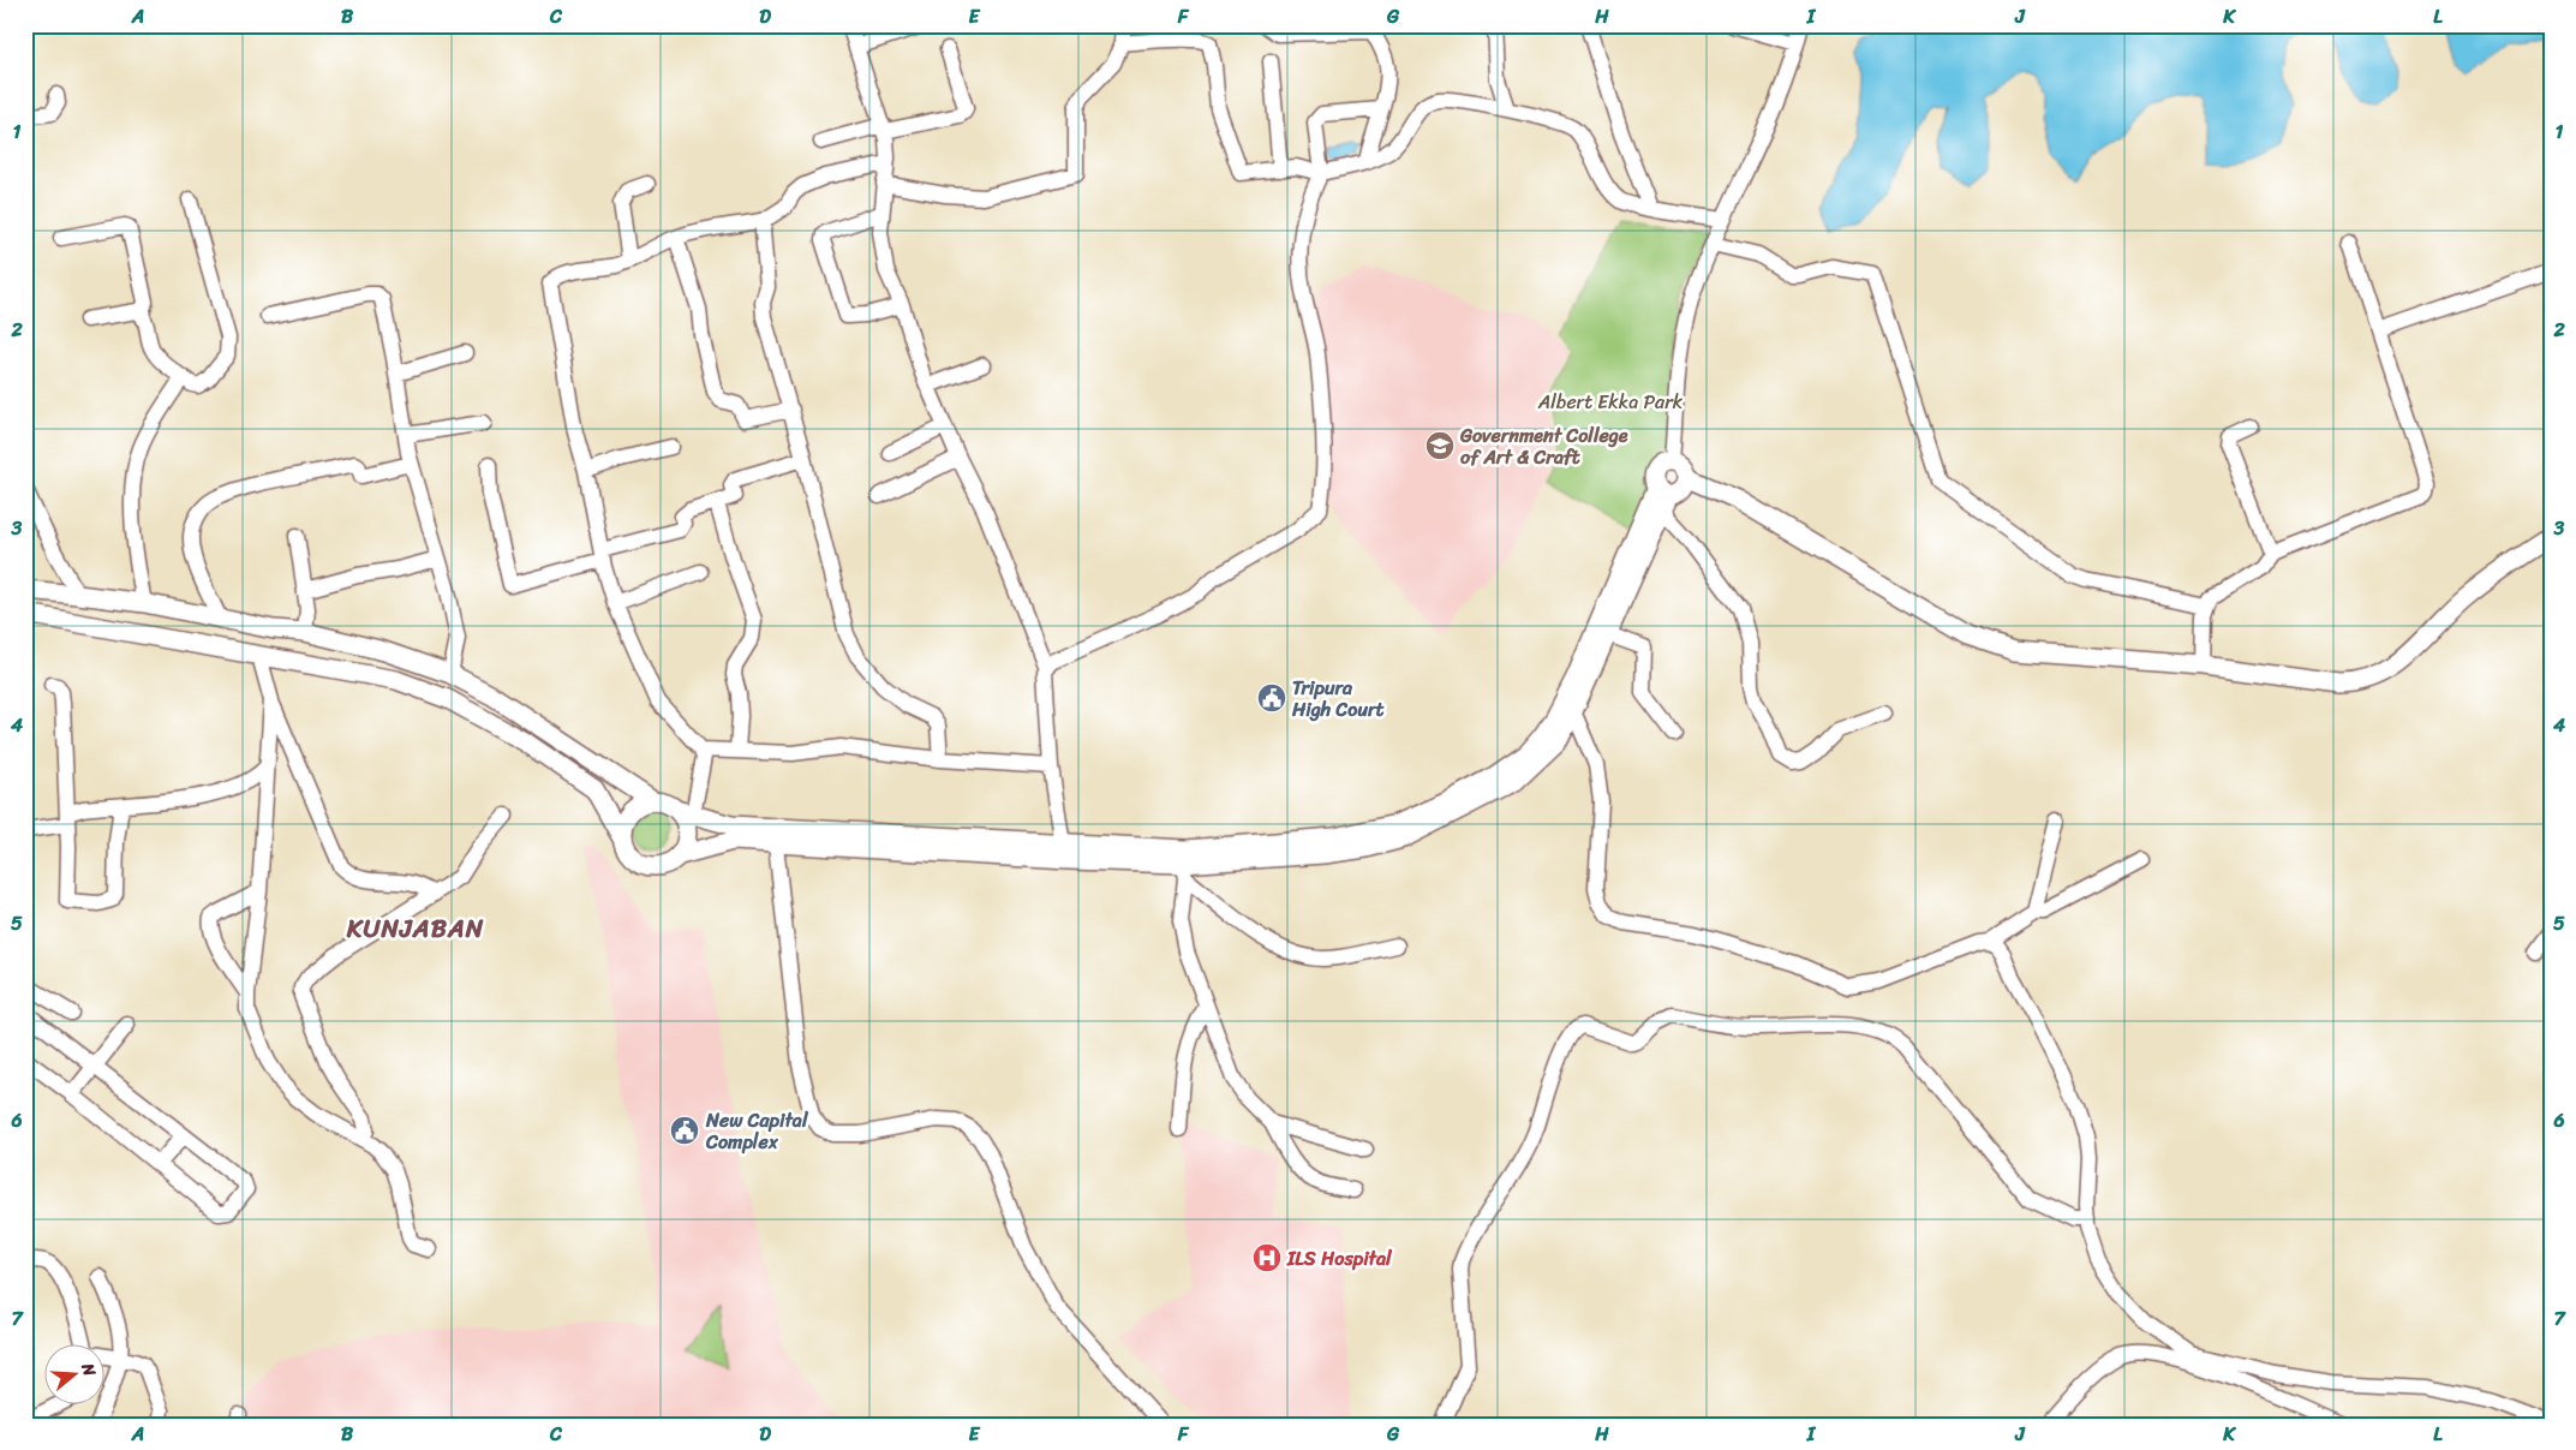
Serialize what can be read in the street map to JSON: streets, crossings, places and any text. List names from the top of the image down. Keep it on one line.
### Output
{"districts":["KUNJABAN"],"parks":["Albert Ekka Park"],"places":{"school or university":["Government College of Art & Craft"],"public building":["Tripura High Court","New Capital Complex"],"hospital":["ILS Hospital"]},"north":"right","grid":{"columns":["A","B","C","D","E","F","G","H","I","J","K","L"],"rows":["1","2","3","4","5","6","7"]}}
